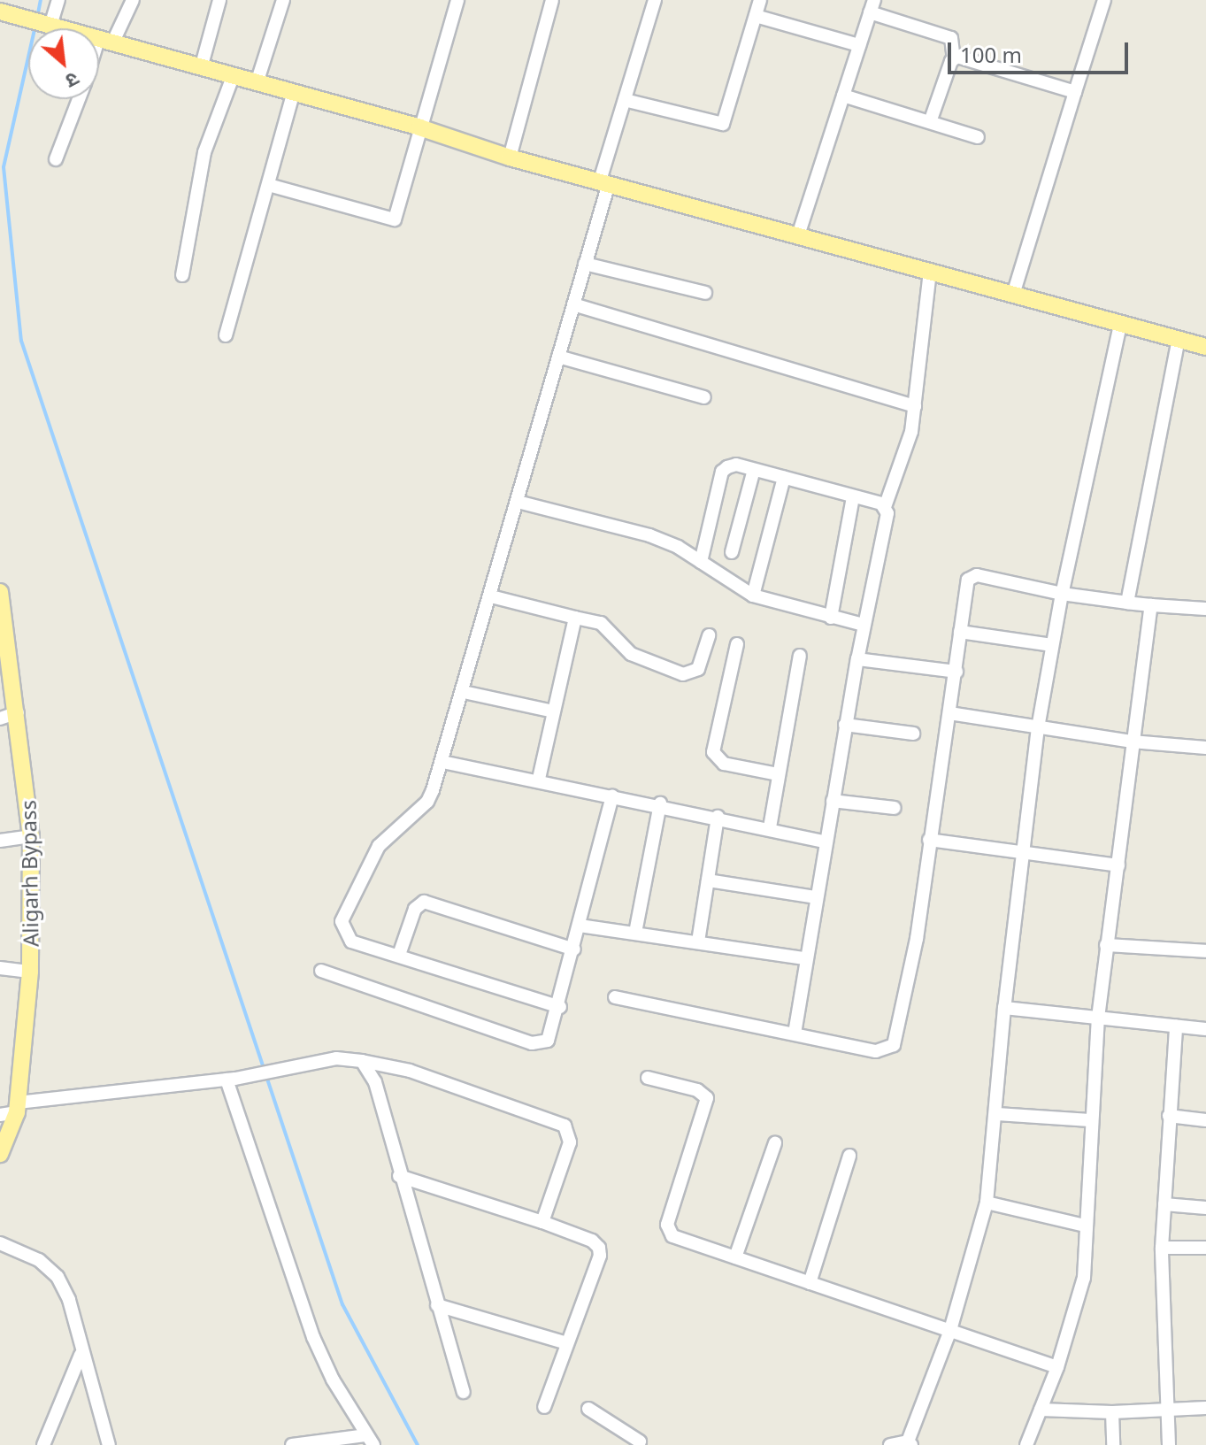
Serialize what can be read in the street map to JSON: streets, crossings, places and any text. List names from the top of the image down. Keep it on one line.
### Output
{"streets":{"main road":["Aligarh Bypass"]},"scale_bar":"100 m","north":"bottom right"}
